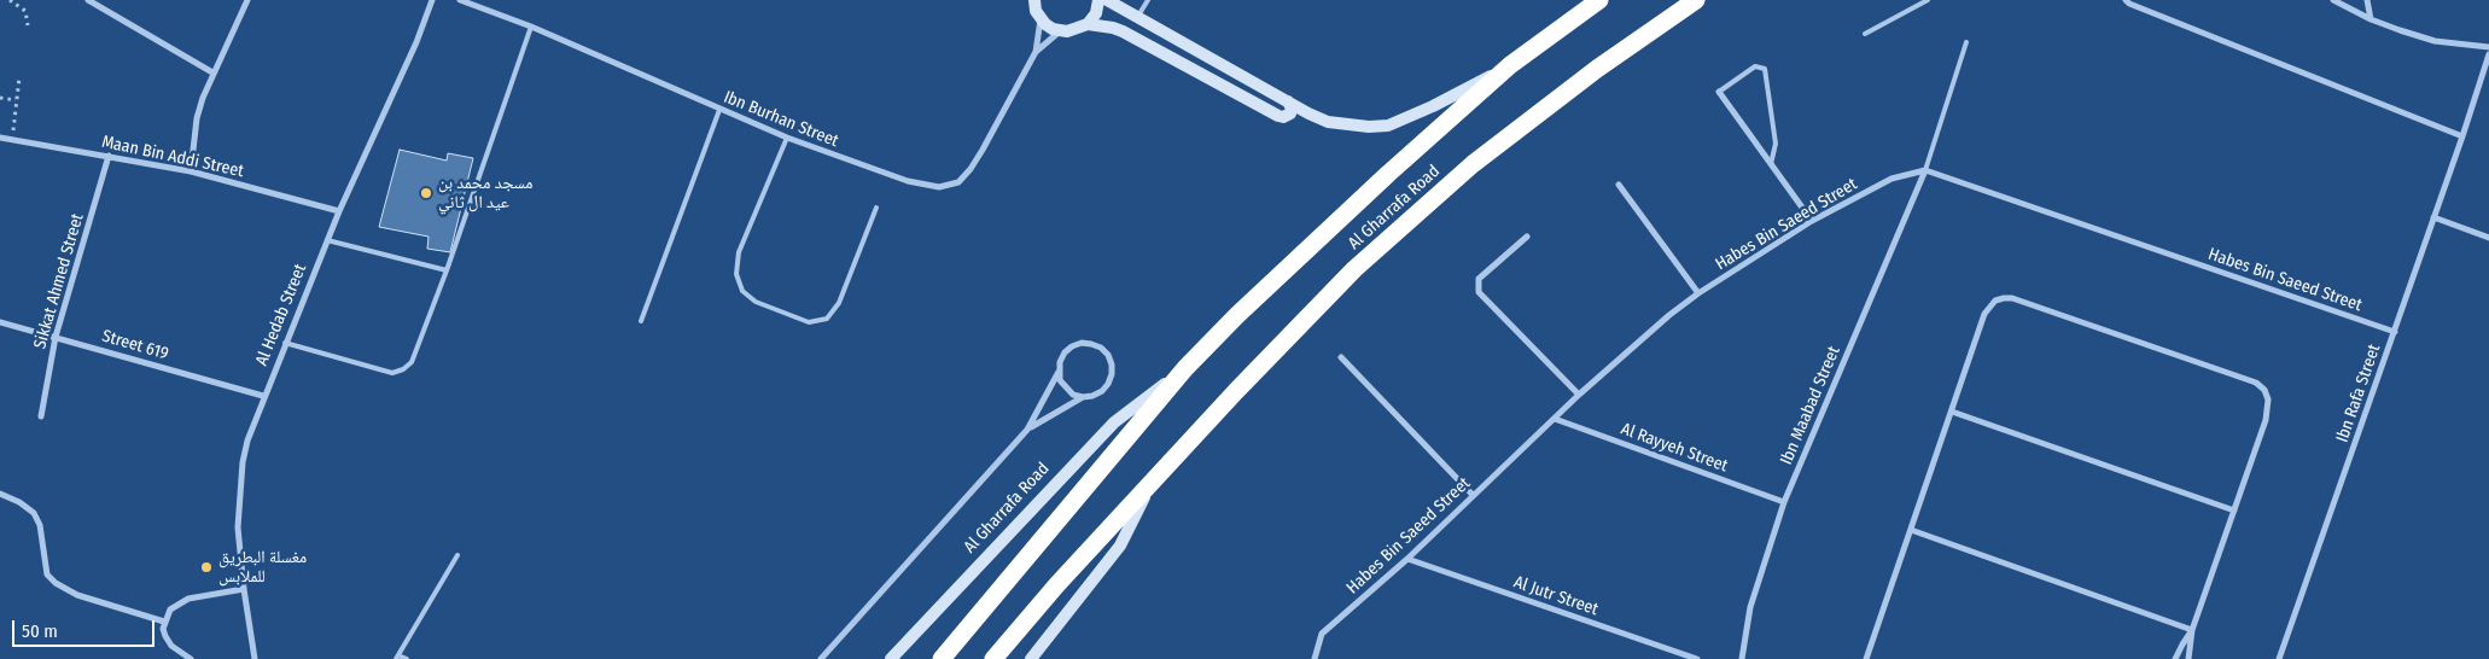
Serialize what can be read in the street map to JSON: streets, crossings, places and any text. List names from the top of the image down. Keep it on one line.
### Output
{"streets":{"highway":["Al Gharrafa Road"],"street":["Ibn Burhan Street","Maan Bin Addi Street","Habes Bin Saeed Street","Sikkat Ahmed Street","Al Hedab Street","Street 619","Ibn Rafa Street","Ibn Maabad Street","Al Rayyeh Street","Al Jutr Street"]},"crossings":[["Maan Bin Addi Street","Sikkat Ahmed Street"],["Maan Bin Addi Street","Al Hedab Street"],["Habes Bin Saeed Street","Ibn Rafa Street"],["Habes Bin Saeed Street","Ibn Maabad Street"],["Habes Bin Saeed Street","Al Rayyeh Street"],["Habes Bin Saeed Street","Al Jutr Street"],["Sikkat Ahmed Street","Street 619"],["Al Hedab Street","Street 619"],["Ibn Maabad Street","Al Rayyeh Street"]],"places":["مسجد محمد بن عيد ال ثاني","مغسلة البطريق للملابس"],"scale_bar":"50 m"}
